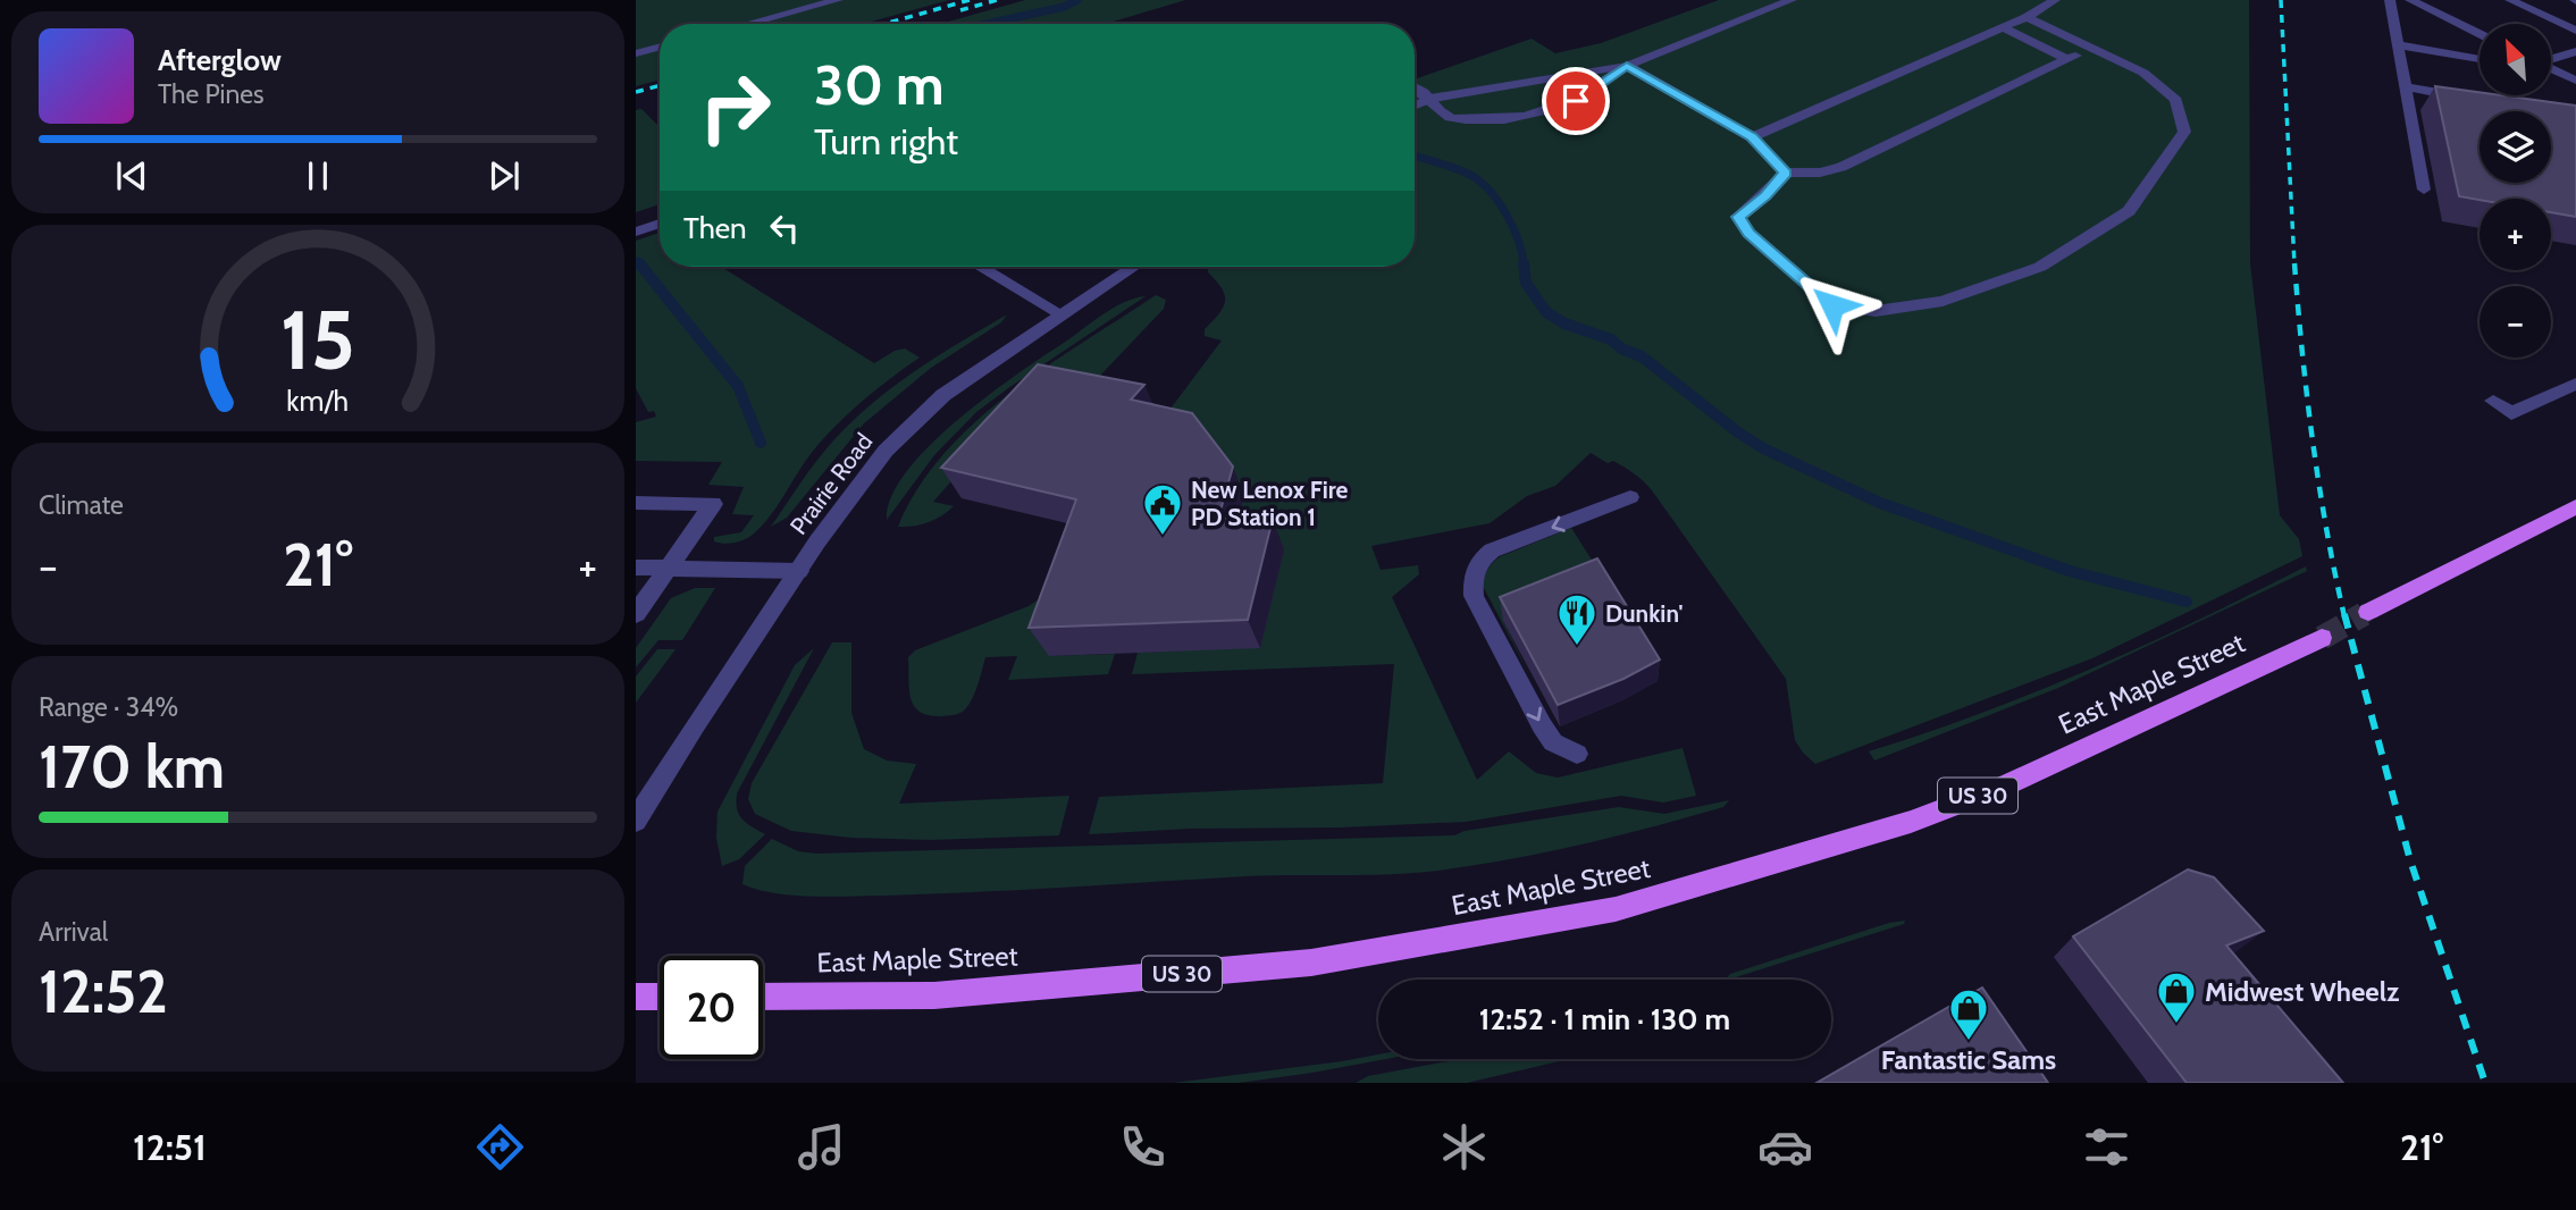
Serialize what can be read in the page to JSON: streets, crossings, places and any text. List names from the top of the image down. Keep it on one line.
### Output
{"streets":{"main road":["East Maple Street","US 30"],"street":["Prairie Road"]},"places":{"public building":["New Lenox Fire PD Station 1"],"restaurant":["Dunkin'"],"shop":["Midwest Wheelz","Fantastic Sams"]},"north":"top left","page":{"map_buttons":["+","−"],"turn":["30 m","Turn right"],"song":["Afterglow","The Pines"],"then":"Then","tile":["Climate",["Range · 34%","170 km"],["Arrival","12:52"]],"heat":["−","21°","+"],"limit":"20","trip":"12:52 · 1 min · 130 m","tabs":["12:51","21°"],"gauge":["15","km/h"]}}
